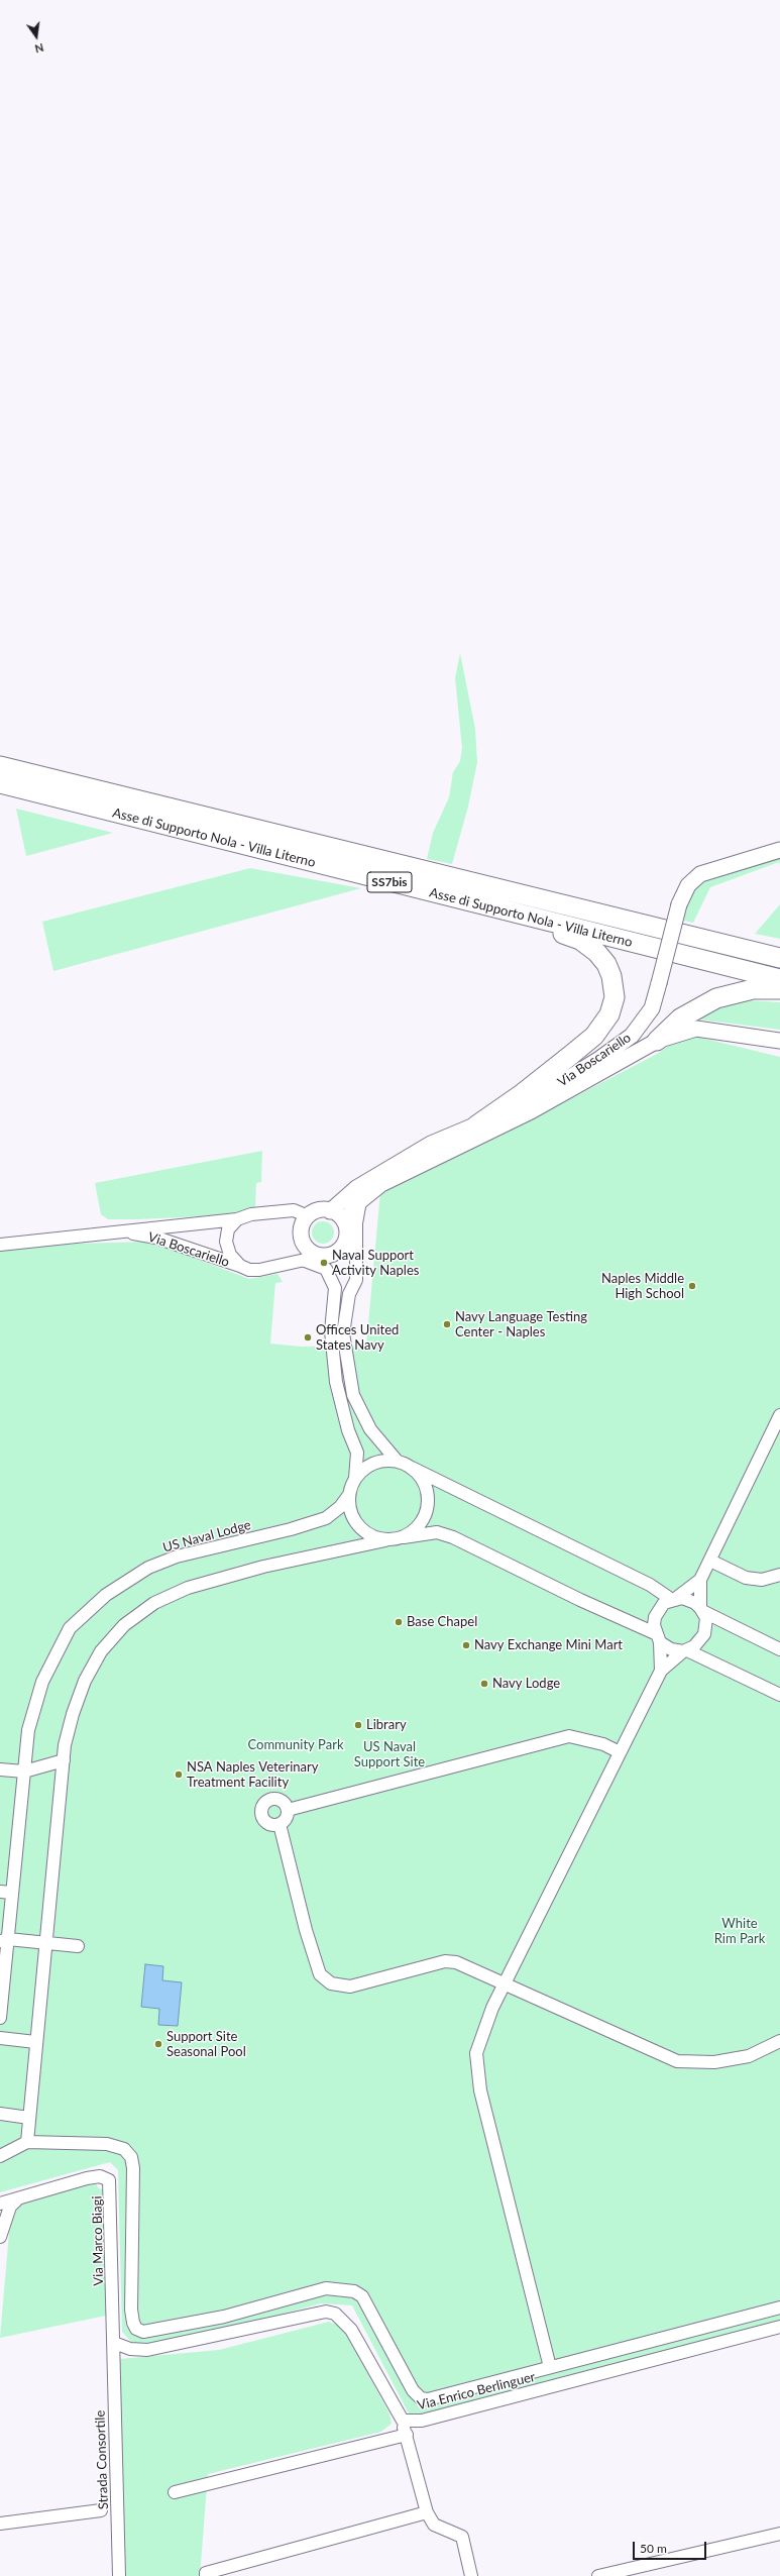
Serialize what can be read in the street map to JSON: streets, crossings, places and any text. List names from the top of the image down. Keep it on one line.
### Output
{"streets":{"highway":["Asse di Supporto Nola - Villa Literno","SS7bis"],"street":["Via Boscariello","US Naval Lodge","Via Marco Biagi","Via Enrico Berlinguer","Strada Consortile"]},"crossings":[["Via Marco Biagi","Via Enrico Berlinguer"],["Via Marco Biagi","Strada Consortile"],["Via Enrico Berlinguer","Strada Consortile"]],"parks":["Community Park","US Naval Support Site","White Rim Park"],"places":["Naval Support Activity Naples","Naples Middle High School","Navy Language Testing Center - Naples","Offices United States Navy","Base Chapel","Navy Exchange Mini Mart","Navy Lodge","Library","NSA Naples Veterinary Treatment Facility","Support Site Seasonal Pool"],"scale_bar":"50 m","north":"bottom"}
